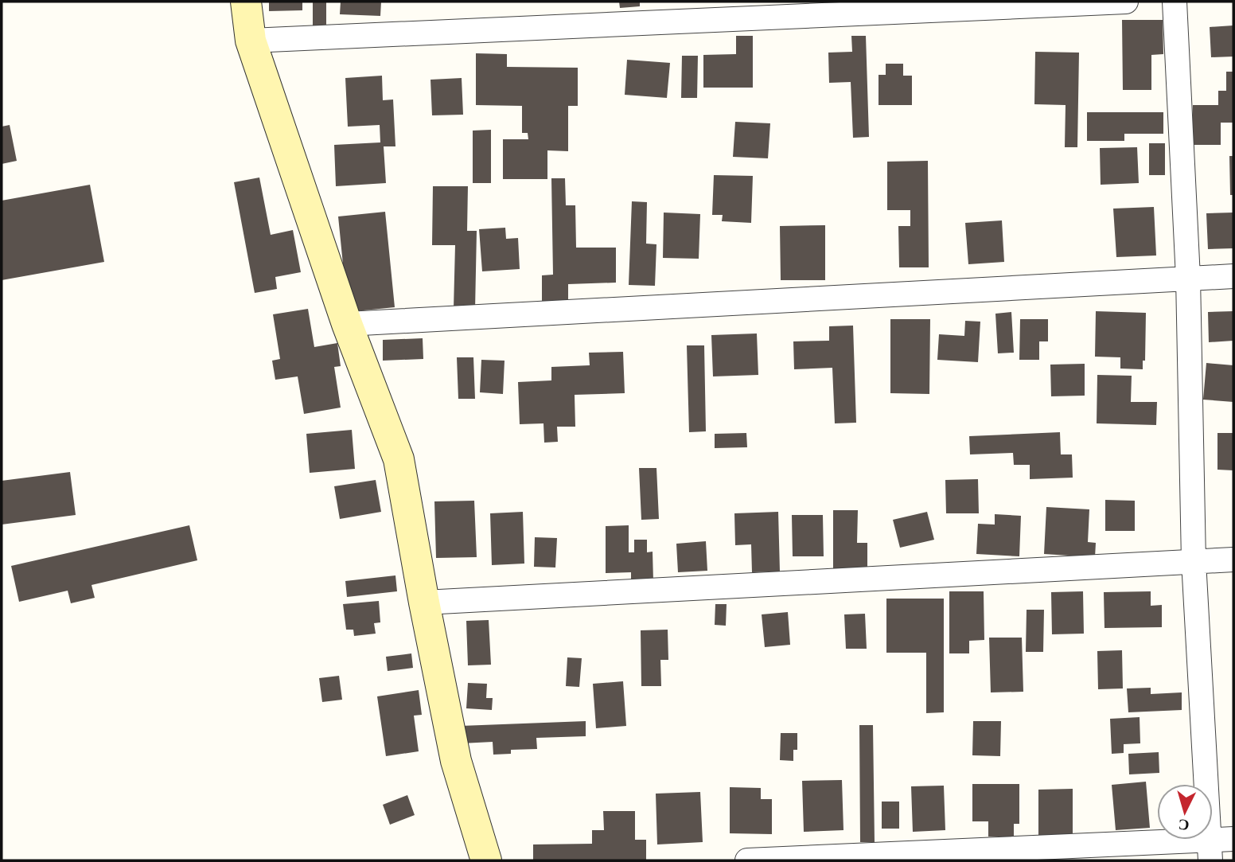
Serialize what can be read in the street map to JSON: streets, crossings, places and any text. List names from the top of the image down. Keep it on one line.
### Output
{"north":"bottom"}
